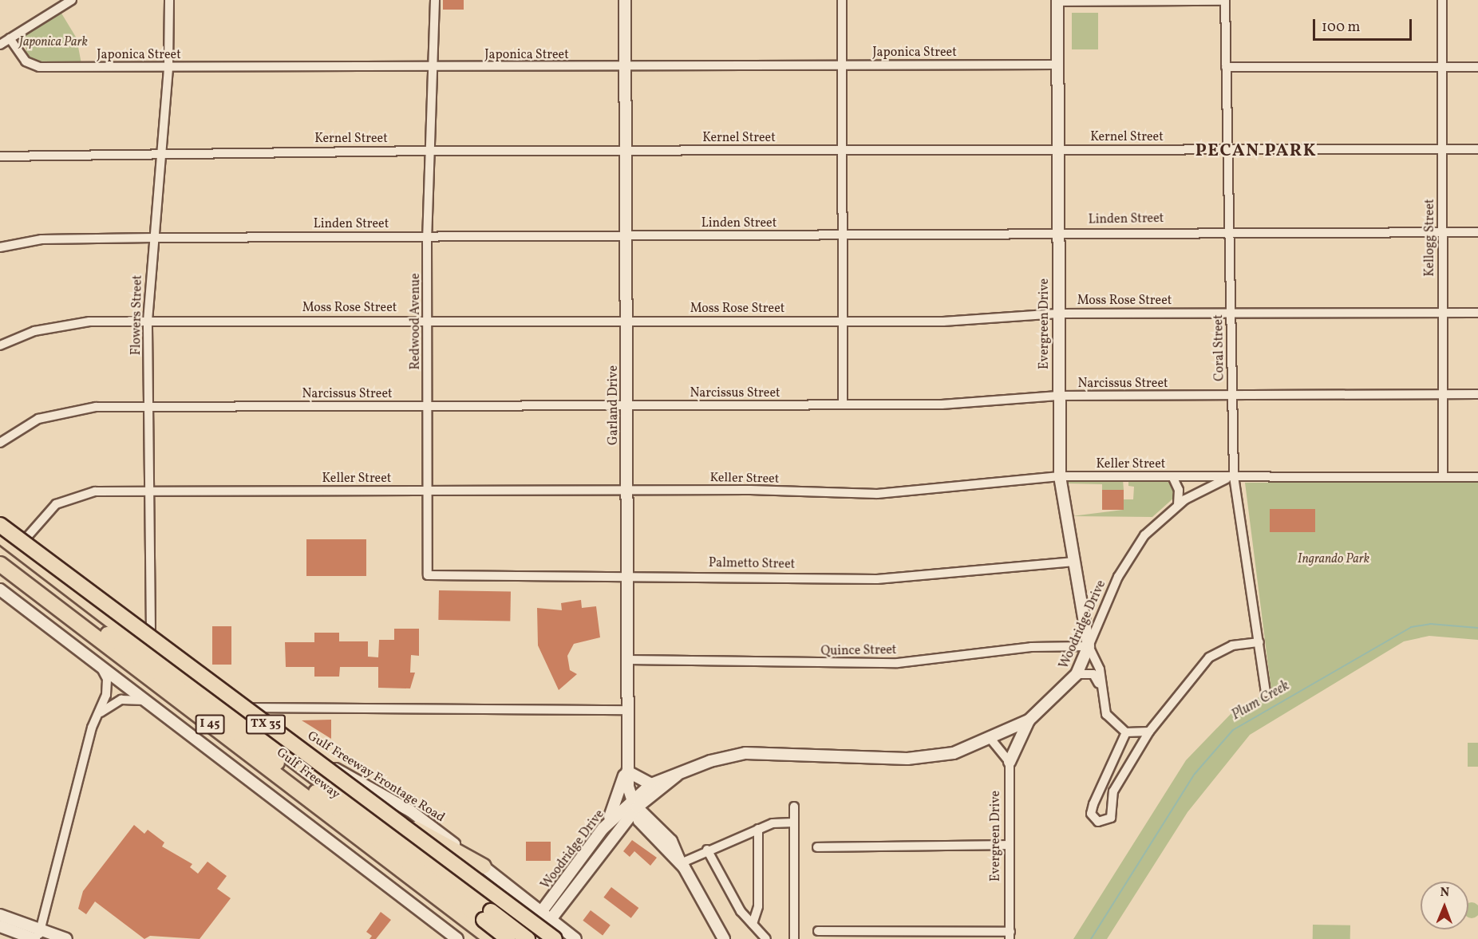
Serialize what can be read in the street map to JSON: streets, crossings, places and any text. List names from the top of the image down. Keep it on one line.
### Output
{"streets":{"highway":["I 45","TX 35","Gulf Freeway"],"main road":["Evergreen Drive","Garland Drive","Woodridge Drive","Gulf Freeway Frontage Road"],"street":["Japonica Street","Kernel Street","Linden Street","Kellogg Street","Moss Rose Street","Flowers Street","Redwood Avenue","Coral Street","Narcissus Street","Keller Street","Palmetto Street","Quince Street"]},"crossings":[["Japonica Street","Flowers Street"],["Japonica Street","Redwood Avenue"],["Japonica Street","Evergreen Drive"],["Japonica Street","Garland Drive"],["Kernel Street","Kellogg Street"],["Kernel Street","Flowers Street"],["Kernel Street","Redwood Avenue"],["Kernel Street","Evergreen Drive"],["Kernel Street","Coral Street"],["Kernel Street","Garland Drive"],["Linden Street","Kellogg Street"],["Linden Street","Flowers Street"],["Linden Street","Redwood Avenue"],["Linden Street","Evergreen Drive"],["Linden Street","Coral Street"],["Linden Street","Garland Drive"],["Kellogg Street","Moss Rose Street"],["Kellogg Street","Narcissus Street"],["Kellogg Street","Keller Street"],["Moss Rose Street","Flowers Street"],["Moss Rose Street","Redwood Avenue"],["Moss Rose Street","Evergreen Drive"],["Moss Rose Street","Coral Street"],["Moss Rose Street","Garland Drive"],["Flowers Street","Narcissus Street"],["Flowers Street","Keller Street"],["Flowers Street","Gulf Freeway Frontage Road"],["Redwood Avenue","Narcissus Street"],["Redwood Avenue","Keller Street"],["Redwood Avenue","Palmetto Street"],["Evergreen Drive","Narcissus Street"],["Evergreen Drive","Keller Street"],["Evergreen Drive","Palmetto Street"],["Evergreen Drive","Woodridge Drive"],["Evergreen Drive","Quince Street"],["Coral Street","Narcissus Street"],["Coral Street","Keller Street"],["Coral Street","Woodridge Drive"],["Narcissus Street","Garland Drive"],["Garland Drive","Keller Street"],["Garland Drive","Palmetto Street"],["Garland Drive","Woodridge Drive"],["Garland Drive","Quince Street"],["Keller Street","Woodridge Drive"],["Keller Street","Gulf Freeway Frontage Road"],["Woodridge Drive","Quince Street"],["Woodridge Drive","Gulf Freeway Frontage Road"]],"districts":["PECAN PARK"],"water":["Plum Creek"],"parks":["Japonica Park","Ingrando Park"],"scale_bar":"100 m","north":"top"}
